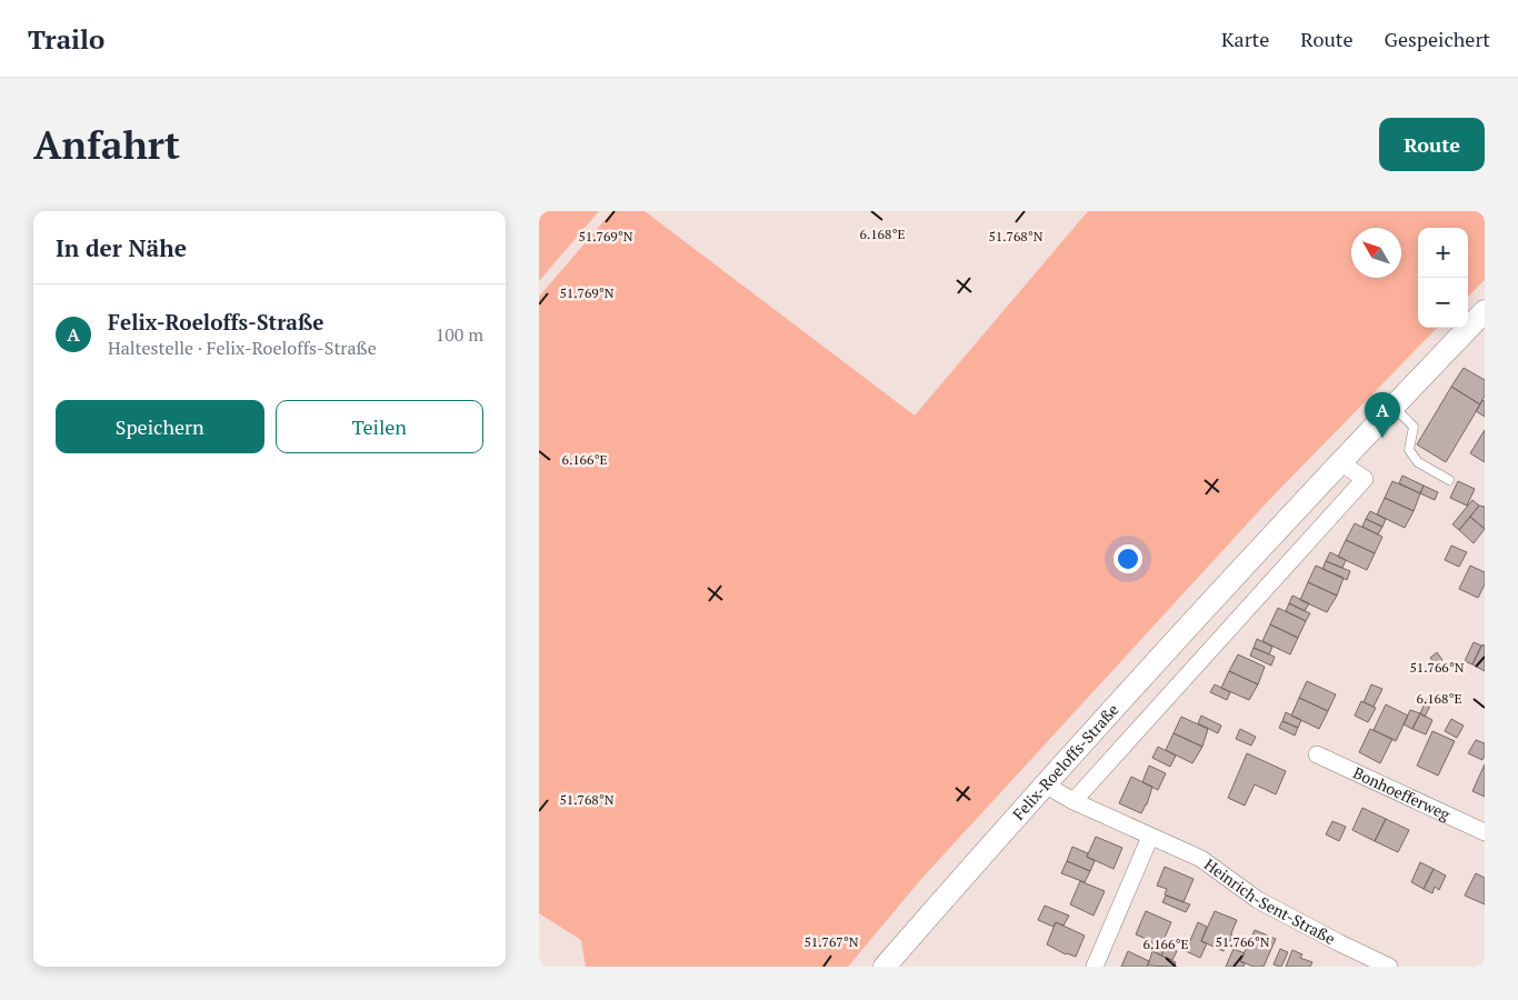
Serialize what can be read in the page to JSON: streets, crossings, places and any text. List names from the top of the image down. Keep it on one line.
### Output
{"streets":{"street":["Felix-Roeloffs-Straße","Bonhoefferweg","Heinrich-Sent-Straße"]},"crossings":[["Felix-Roeloffs-Straße","Heinrich-Sent-Straße"]],"north":"top left","page":{"header":"Trailo","nav":["Karte","Route","Gespeichert"],"buttons":["Route",["Speichern","Teilen"]],"title":"Anfahrt","heading":"In der Nähe","map_buttons":["+","−"],"list":[{"mark":"A","name":"Felix-Roeloffs-Straße","note":"Haltestelle · Felix-Roeloffs-Straße","value":"100 m"}],"pins":"A"},"coordinates":["6.168°E","51.769°N","51.768°N","6.166°E","51.766°N","51.767°N"]}
